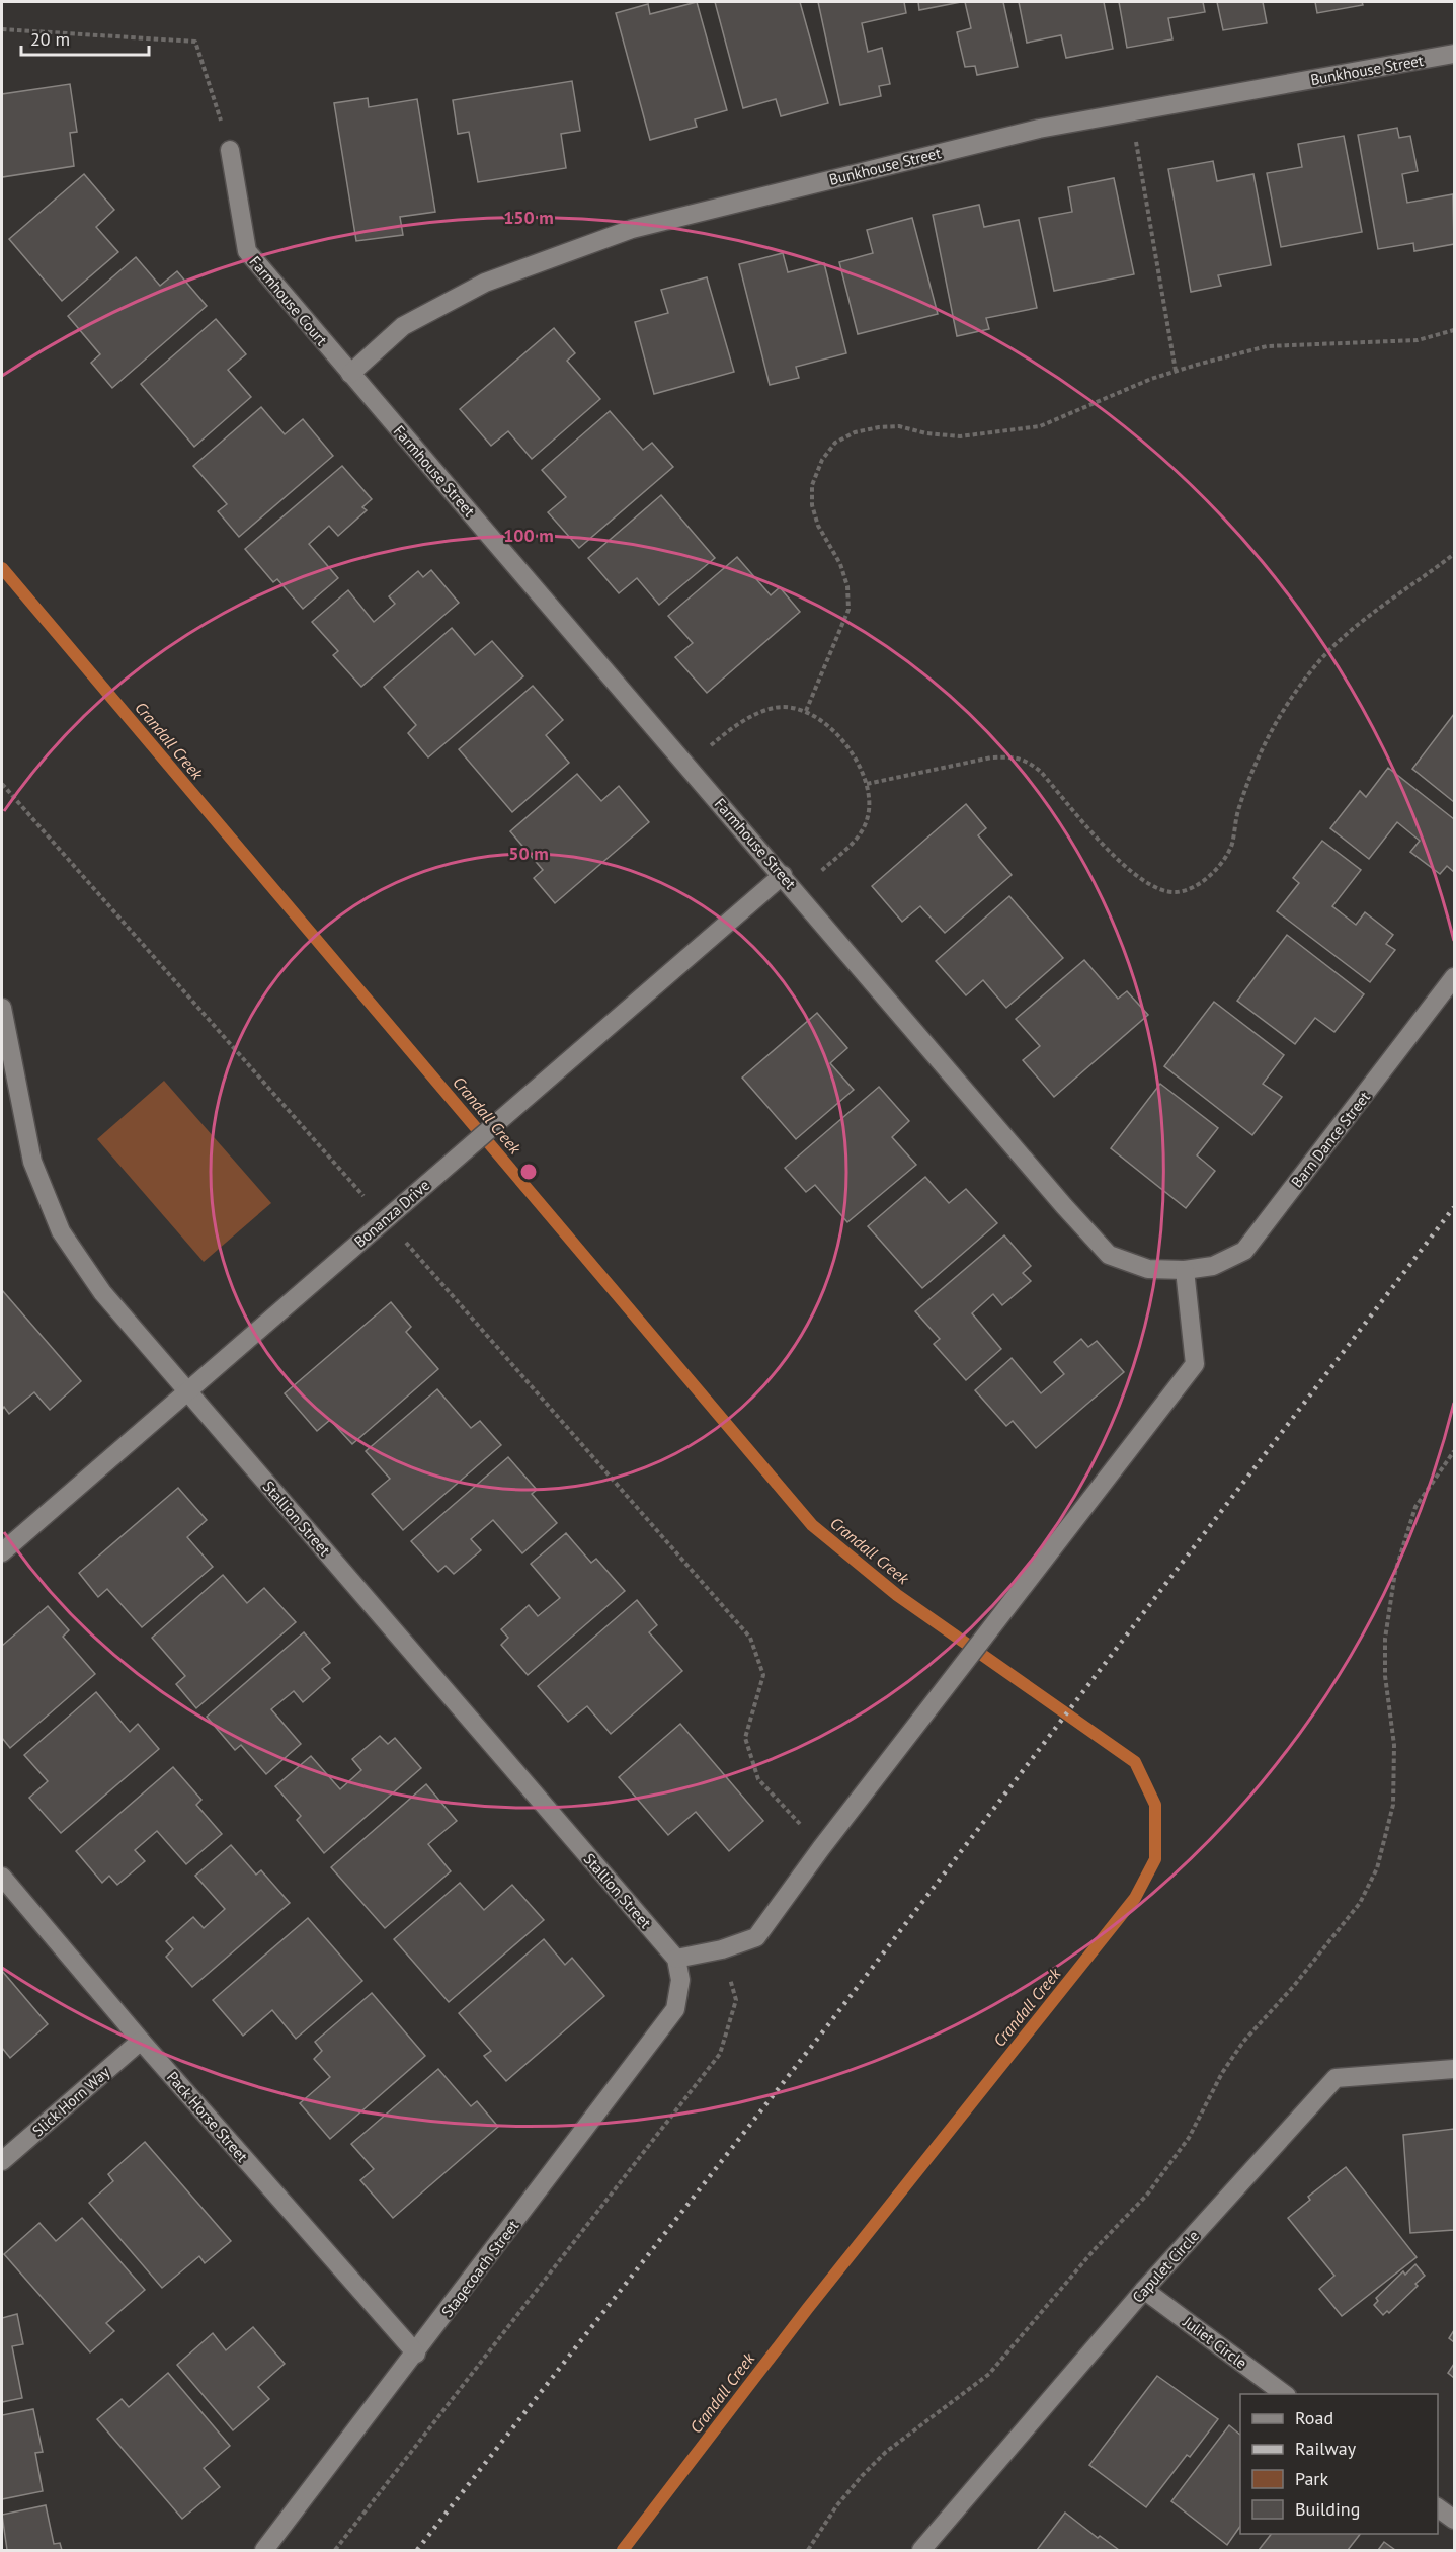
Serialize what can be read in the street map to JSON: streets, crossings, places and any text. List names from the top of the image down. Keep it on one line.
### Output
{"streets":{"street":["Bunkhouse Street","Farmhouse Court","Farmhouse Street","Barn Dance Street","Bonanza Drive","Stallion Street","Slick Horn Way","Pack Horse Street","Capulet Circle","Stagecoach Street","Juliet Circle"]},"crossings":[["Bunkhouse Street","Farmhouse Court"],["Bunkhouse Street","Farmhouse Street"],["Farmhouse Court","Farmhouse Street"],["Farmhouse Street","Barn Dance Street"],["Farmhouse Street","Bonanza Drive"],["Bonanza Drive","Stallion Street"],["Stallion Street","Stagecoach Street"],["Slick Horn Way","Pack Horse Street"],["Pack Horse Street","Stagecoach Street"],["Capulet Circle","Juliet Circle"]],"water":["Crandall Creek"],"legend":["Road","Railway","Park","Building"],"scale_bar":"20 m","rings":["150 m","100 m","50 m"]}
